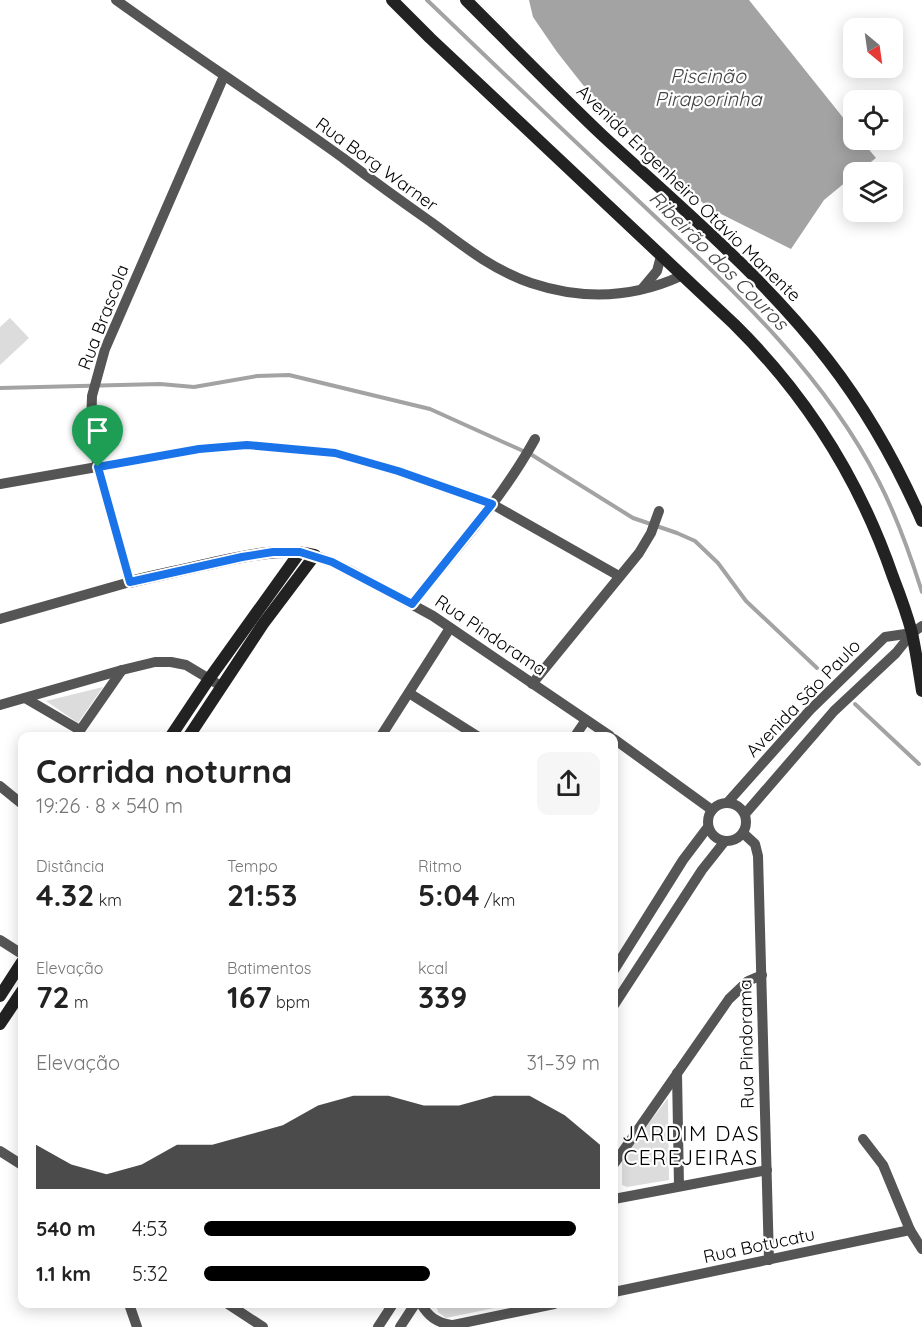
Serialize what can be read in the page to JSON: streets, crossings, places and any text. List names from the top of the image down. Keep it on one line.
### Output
{"streets":{"main road":["Avenida Engenheiro Otávio Manente","Rua Pindorama"],"street":["Rua Borg Warner","Rua Brascola","Avenida São Paulo","Rua Botucatu"]},"crossings":[["Rua Borg Warner","Rua Brascola"],["Rua Brascola","Rua Pindorama"],["Rua Pindorama","Avenida São Paulo"],["Rua Pindorama","Rua Botucatu"]],"districts":["JARDIM DAS CEREJEIRAS"],"water":["Piscinão Piraporinha","Ribeirão dos Couros"],"north":"bottom right","page":{"heading":["Corrida noturna","19:26 · 8 × 540 m"],"stats":[["Distância","4.32 km"],["Tempo","21:53"],["Ritmo","5:04 /km"],["Elevação","72 m"],["Batimentos","167 bpm"],["kcal","339"]],"chart":["Elevação","31–39 m"],"list":[{"name":"540 m","note":"4:53"},{"name":"1.1 km","note":"5:32"}]}}
